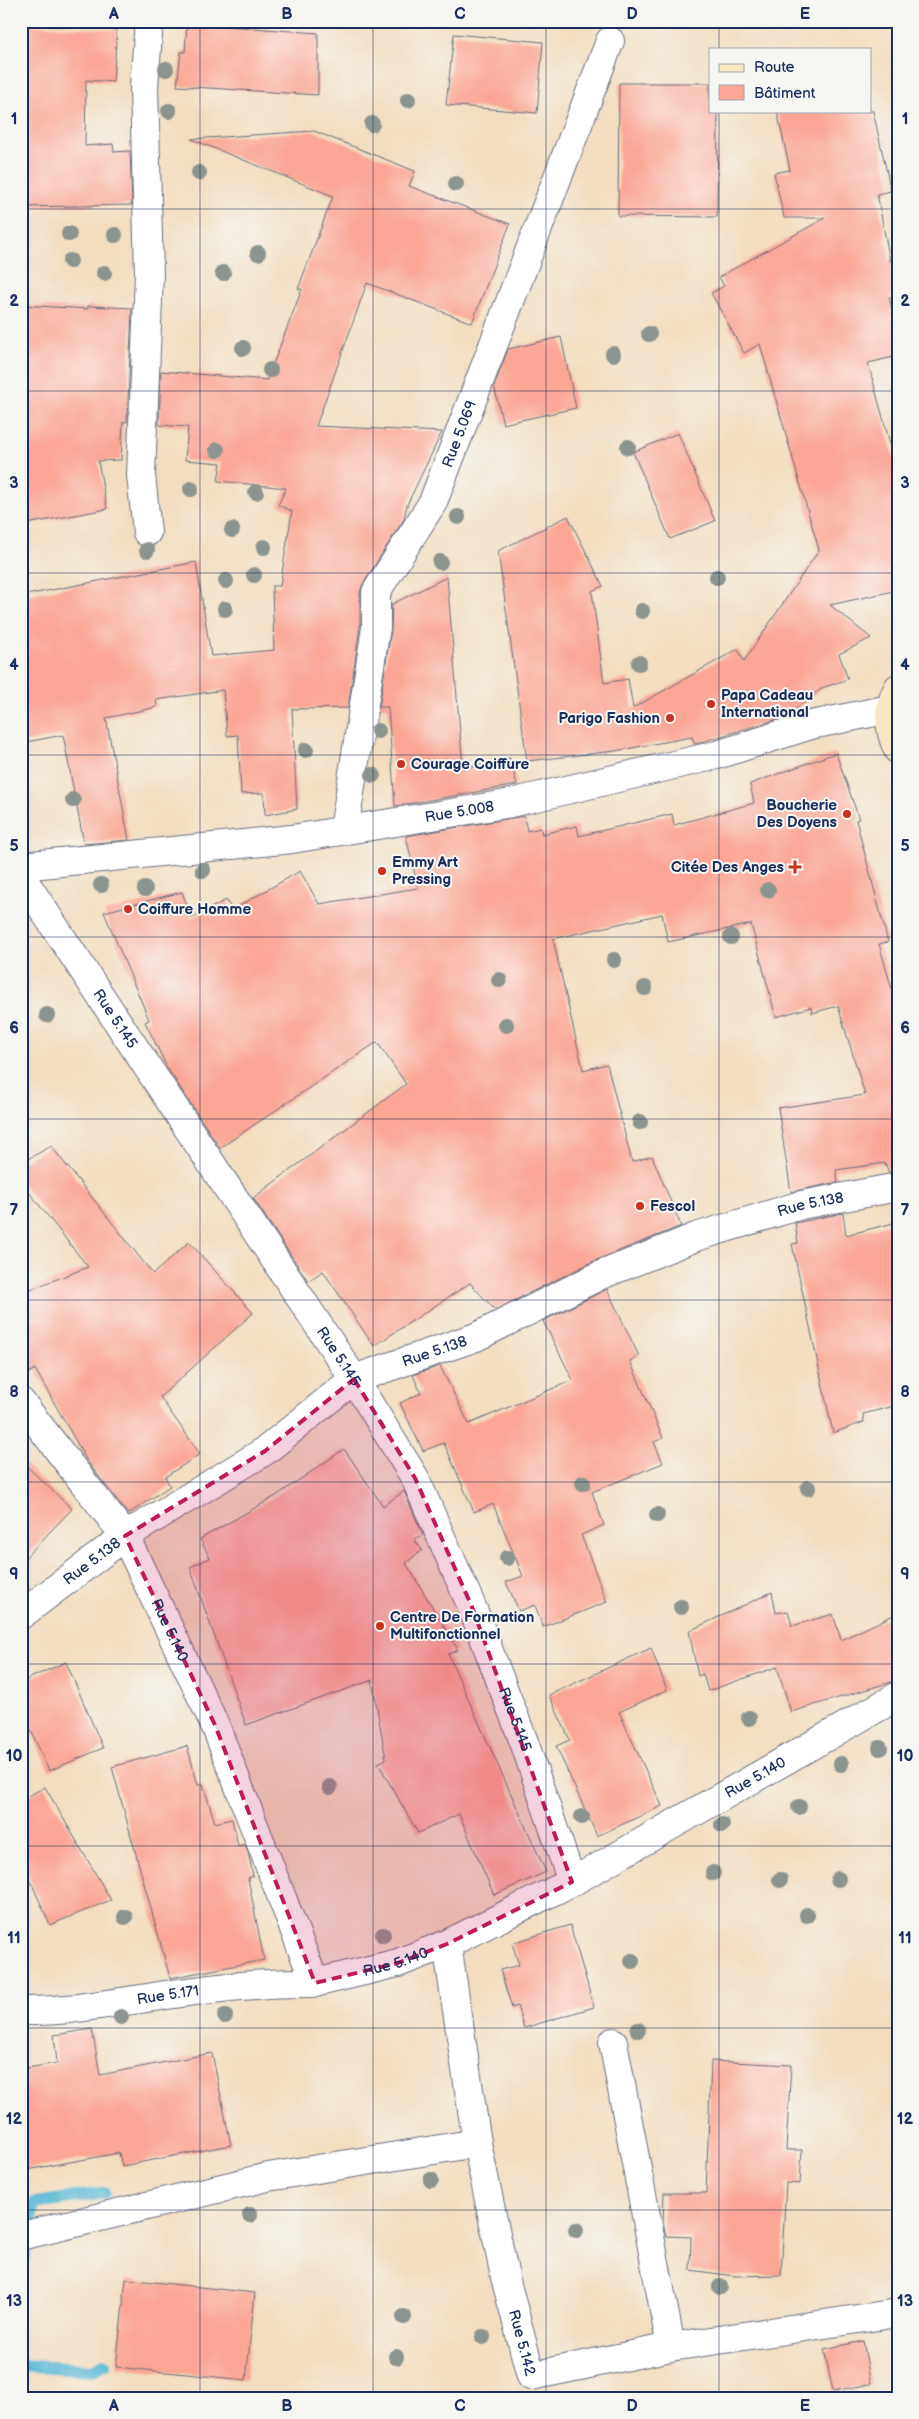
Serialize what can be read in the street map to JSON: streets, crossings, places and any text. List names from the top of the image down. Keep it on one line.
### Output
{"streets":{"street":["Rue 5.069","Rue 5.008","Rue 5.145","Rue 5.138","Rue 5.140","Rue 5.171","Rue 5.142"]},"crossings":[["Rue 5.069","Rue 5.008"],["Rue 5.145","Rue 5.138"],["Rue 5.145","Rue 5.140"],["Rue 5.138","Rue 5.140"],["Rue 5.140","Rue 5.171"],["Rue 5.140","Rue 5.142"]],"places":{"other":["Papa Cadeau International","Parigo Fashion","Courage Coiffure","Boucherie Des Doyens","Emmy Art Pressing","Coiffure Homme","Fescol","Centre De Formation Multifonctionnel"],"health":["Citée Des Anges"]},"legend":["Route","Bâtiment"],"grid":{"columns":["A","B","C","D","E"],"rows":["1","2","3","4","5","6","7","8","9","10","11","12","13"]}}
